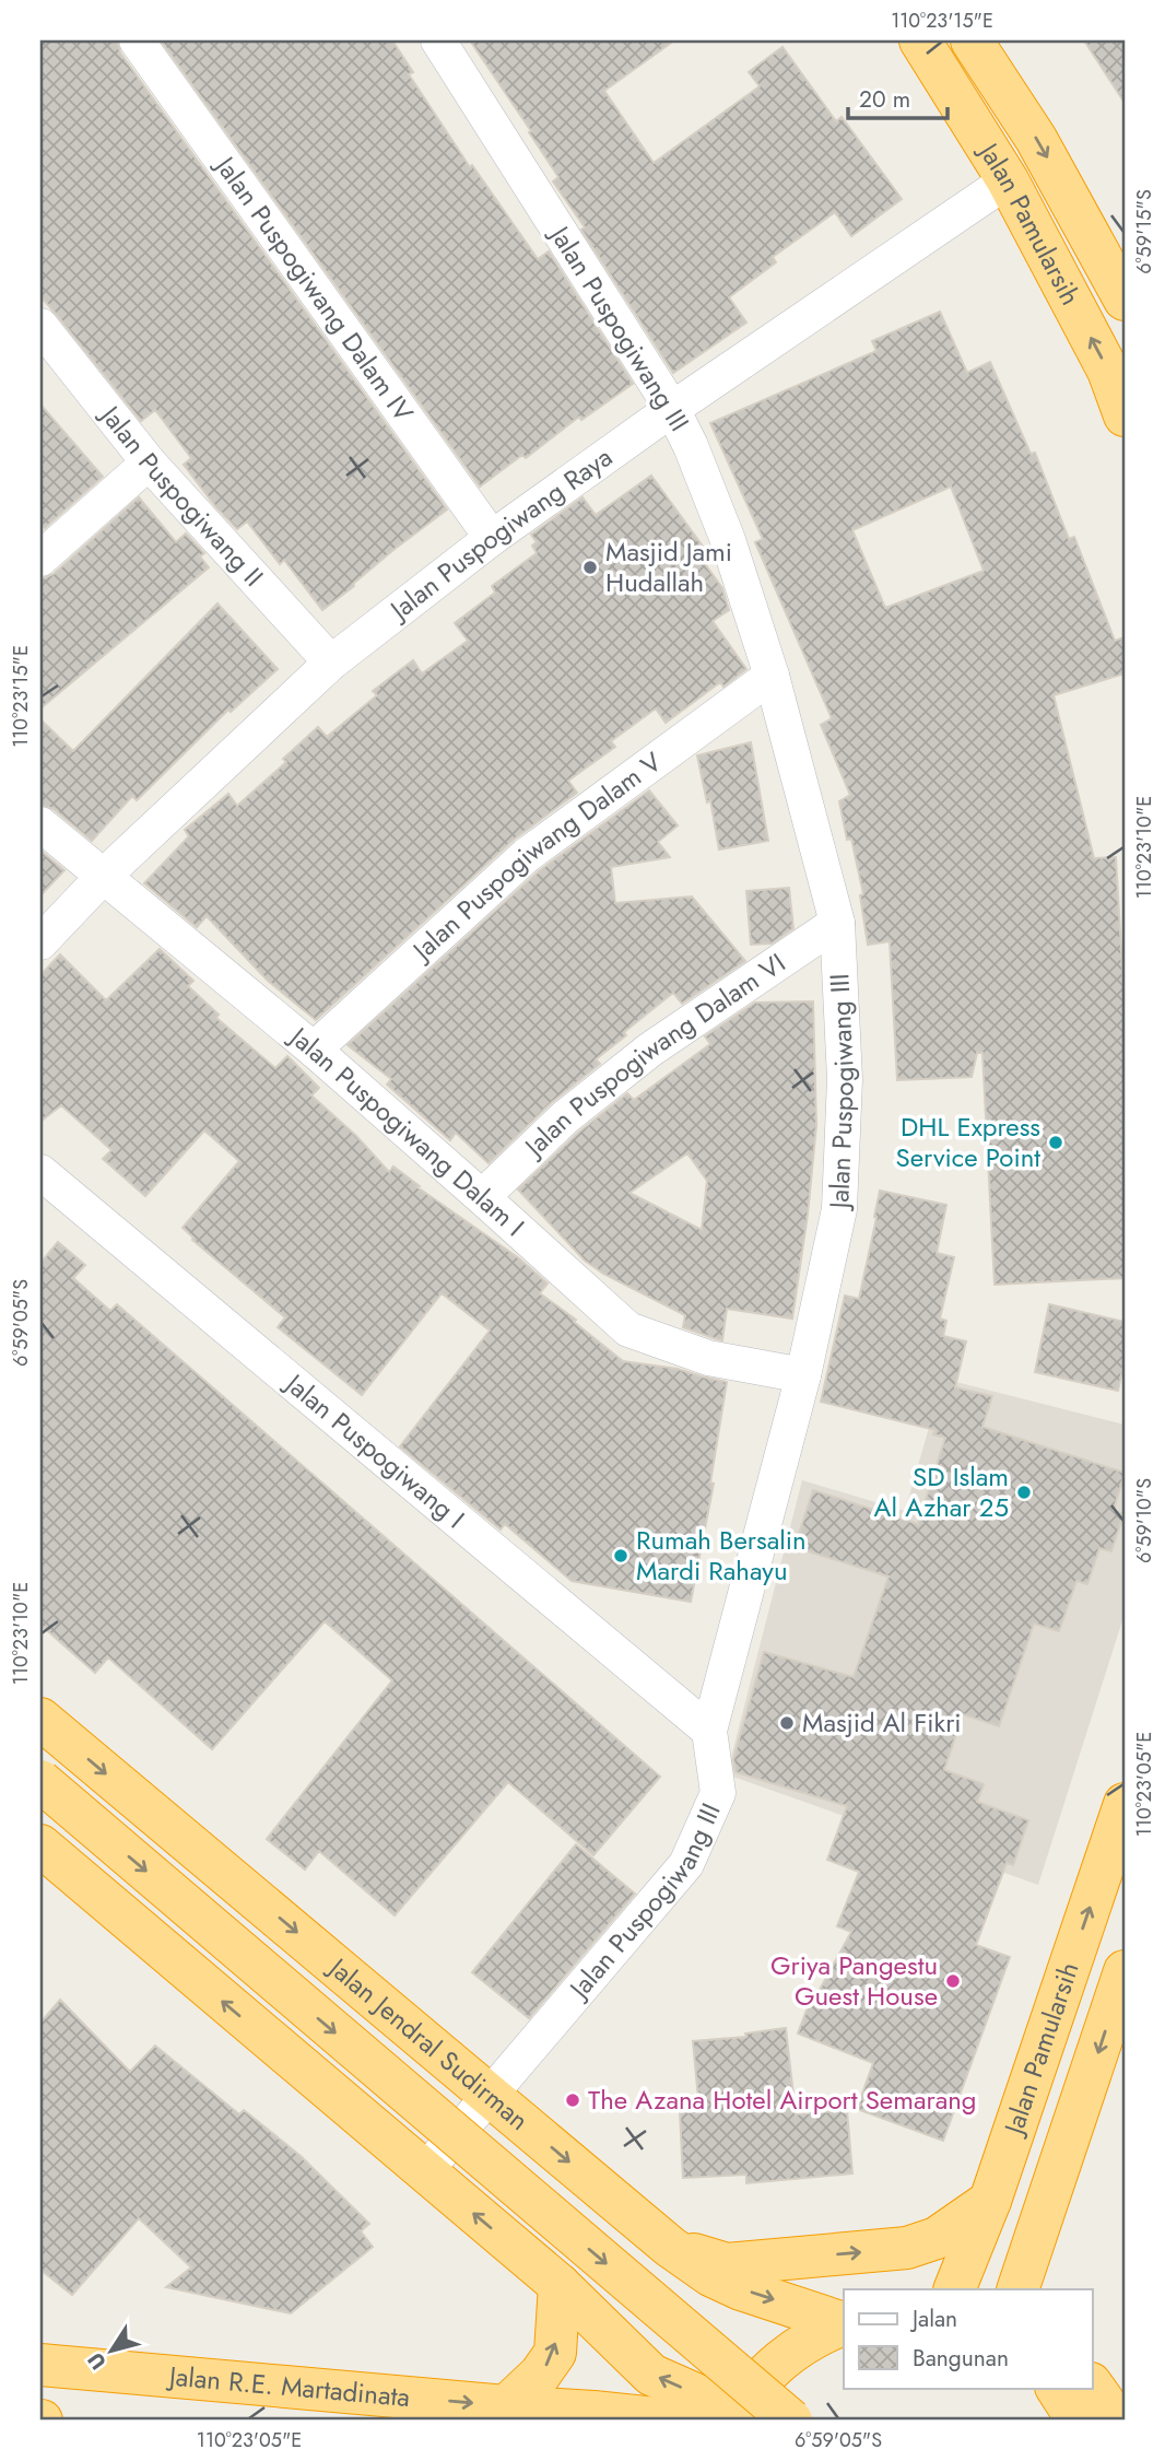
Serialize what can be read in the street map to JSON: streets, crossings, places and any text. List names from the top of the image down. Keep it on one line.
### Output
{"streets":{"highway":["Jalan Pamularsih","Jalan Jendral Sudirman","Jalan R.E. Martadinata"],"street":["Jalan Puspogiwang Dalam IV","Jalan Puspogiwang III","Jalan Puspogiwang II","Jalan Puspogiwang Raya","Jalan Puspogiwang Dalam V","Jalan Puspogiwang Dalam VI","Jalan Puspogiwang Dalam I","Jalan Puspogiwang I"]},"crossings":[["Jalan Pamularsih","Jalan Puspogiwang Raya"],["Jalan Puspogiwang Dalam IV","Jalan Puspogiwang Raya"],["Jalan Puspogiwang III","Jalan Puspogiwang Raya"],["Jalan Puspogiwang III","Jalan Puspogiwang Dalam V"],["Jalan Puspogiwang III","Jalan Puspogiwang Dalam VI"],["Jalan Puspogiwang III","Jalan Puspogiwang Dalam I"],["Jalan Puspogiwang III","Jalan Puspogiwang I"],["Jalan Puspogiwang III","Jalan Jendral Sudirman"],["Jalan Puspogiwang II","Jalan Puspogiwang Raya"],["Jalan Puspogiwang Raya","Jalan Puspogiwang Dalam I"],["Jalan Puspogiwang Dalam V","Jalan Puspogiwang Dalam I"],["Jalan Puspogiwang Dalam VI","Jalan Puspogiwang Dalam I"]],"places":["Masjid Jami Hudallah","DHL Express Service Point","SD Islam Al Azhar 25","Rumah Bersalin Mardi Rahayu","Masjid Al Fikri","Griya Pangestu Guest House","The Azana Hotel Airport Semarang"],"legend":["Jalan","Bangunan"],"scale_bar":"20 m","north":"bottom left","coordinates":["110°23'15\"E","6°59'15\"S","110°23'10\"E","6°59'05\"S","6°59'10\"S","110°23'05\"E"]}
